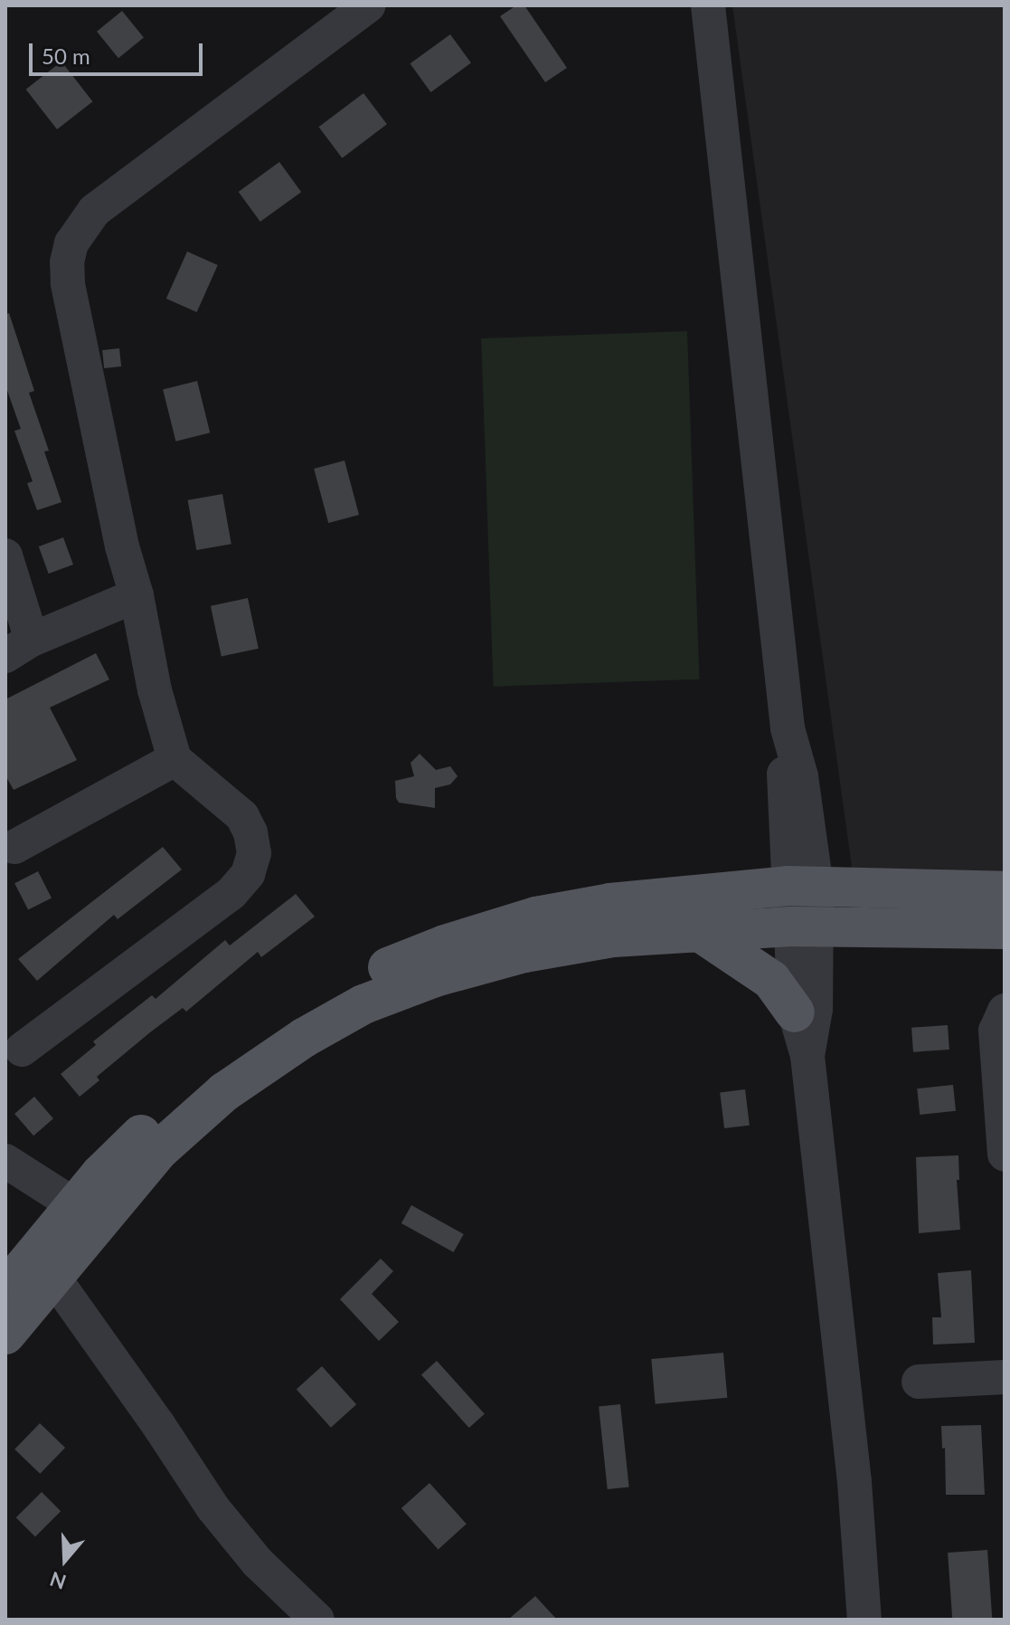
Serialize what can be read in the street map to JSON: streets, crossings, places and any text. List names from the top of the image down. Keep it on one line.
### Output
{"scale_bar":"50 m","north":"bottom"}
